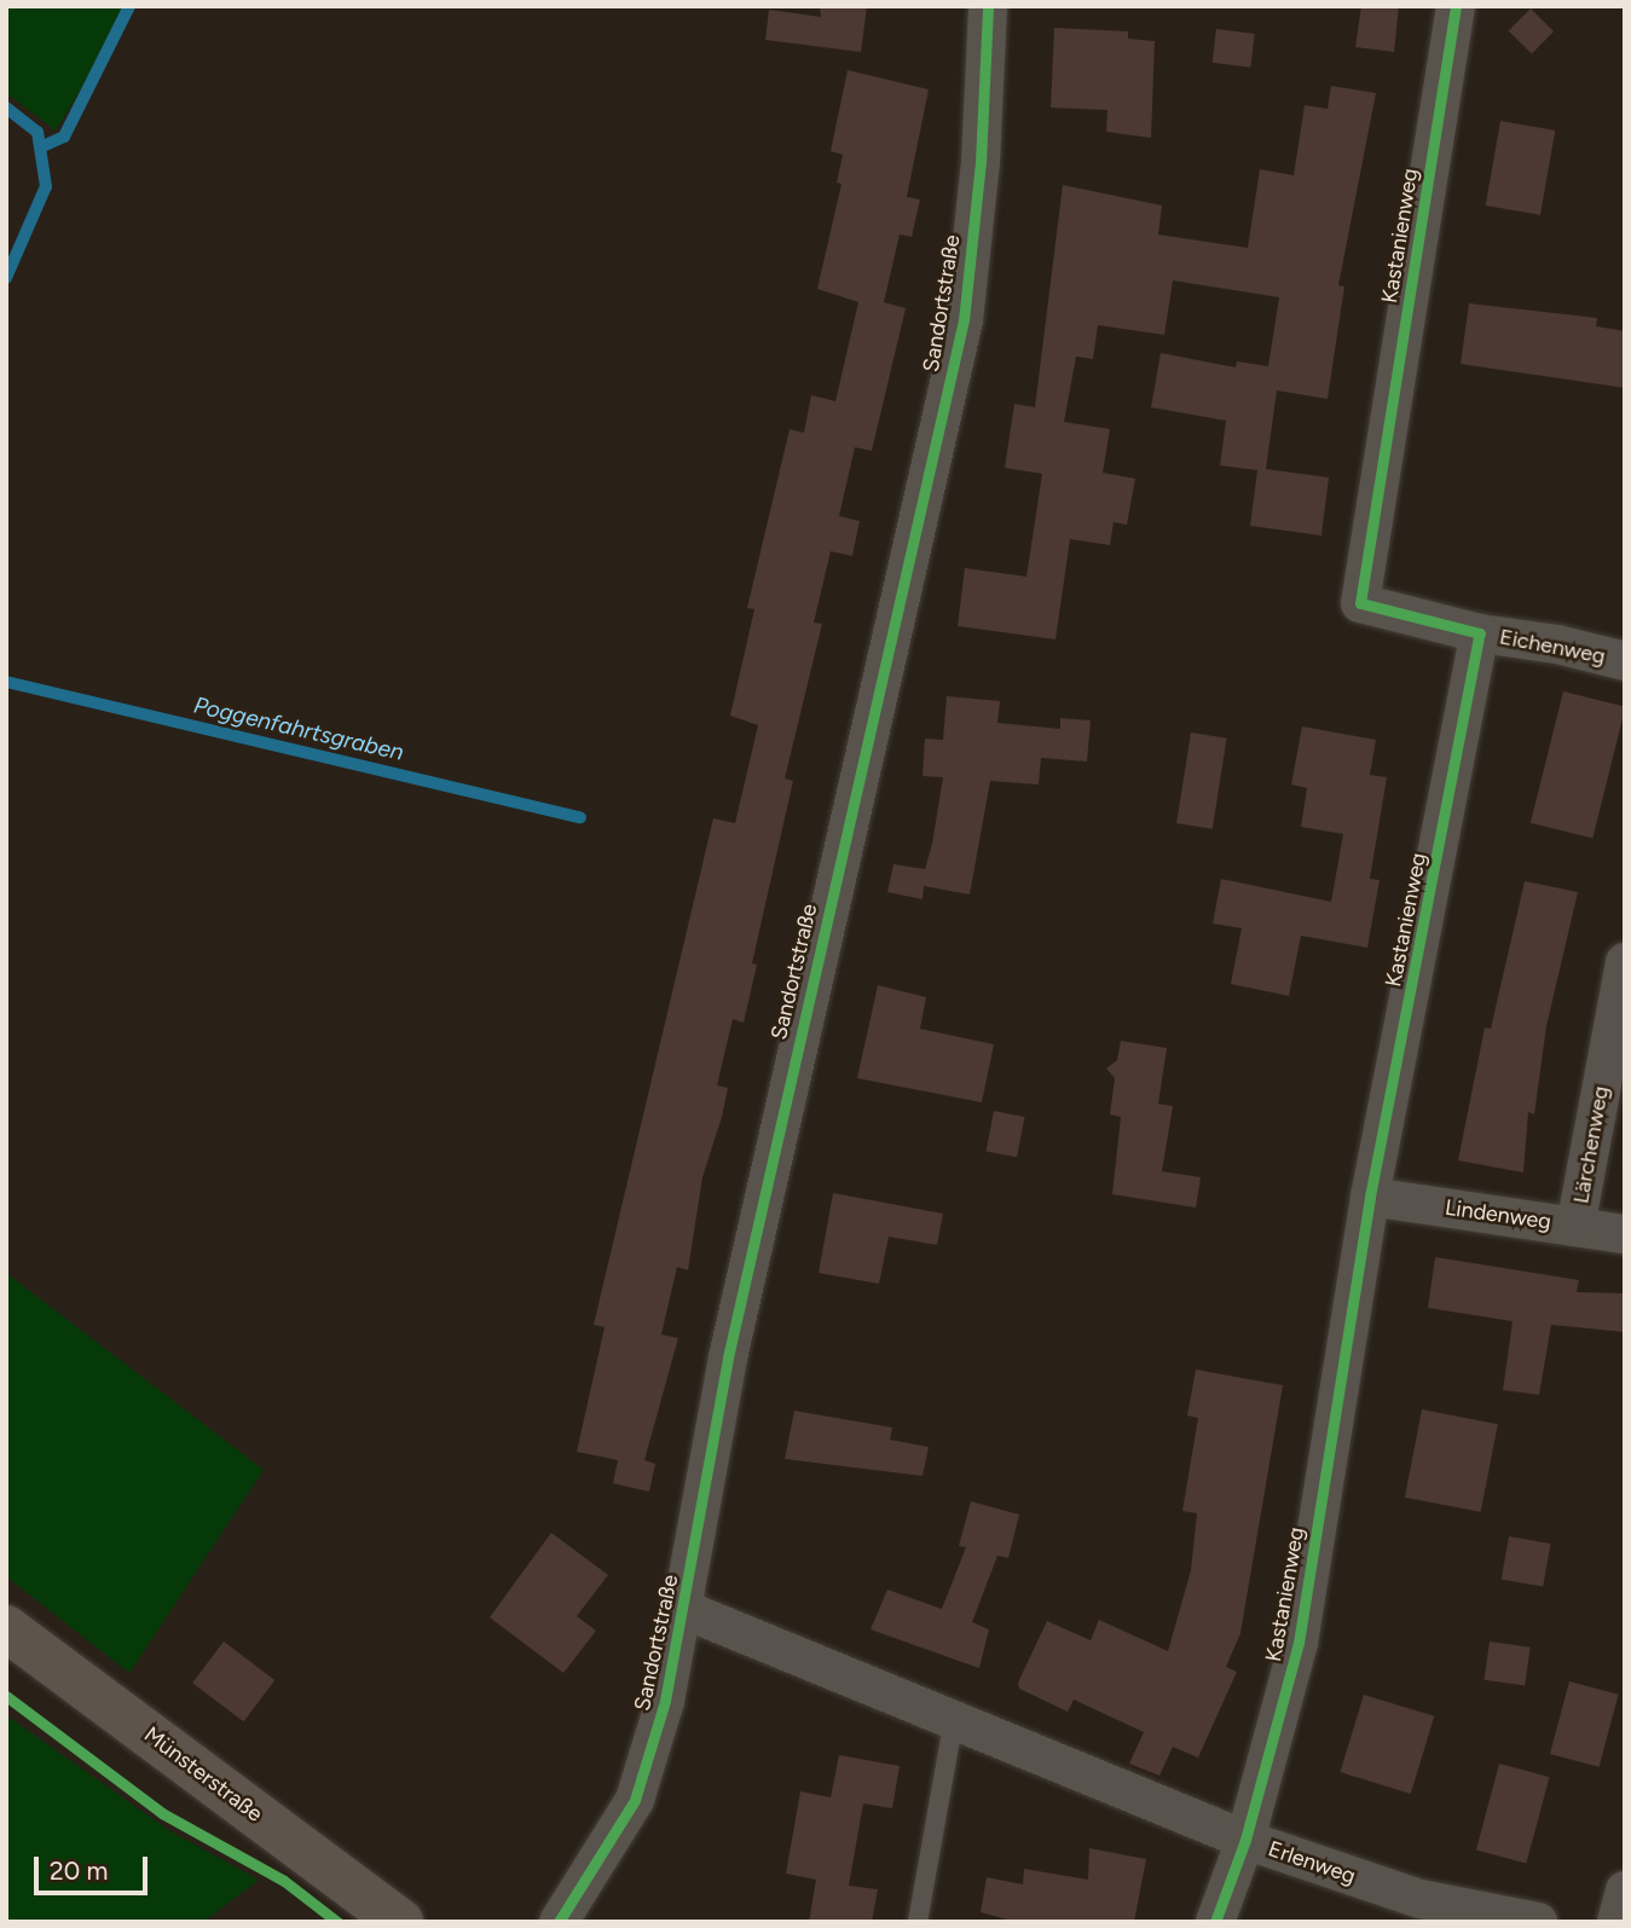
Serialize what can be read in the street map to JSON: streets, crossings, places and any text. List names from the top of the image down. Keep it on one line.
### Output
{"streets":{"main road":["Münsterstraße"],"street":["Kastanienweg","Sandortstraße","Eichenweg","Lärchenweg","Lindenweg","Erlenweg"]},"crossings":[["Kastanienweg","Eichenweg"],["Kastanienweg","Lindenweg"],["Kastanienweg","Erlenweg"],["Sandortstraße","Erlenweg"],["Lärchenweg","Lindenweg"]],"water":["Poggenfahrtsgraben"],"scale_bar":"20 m"}
